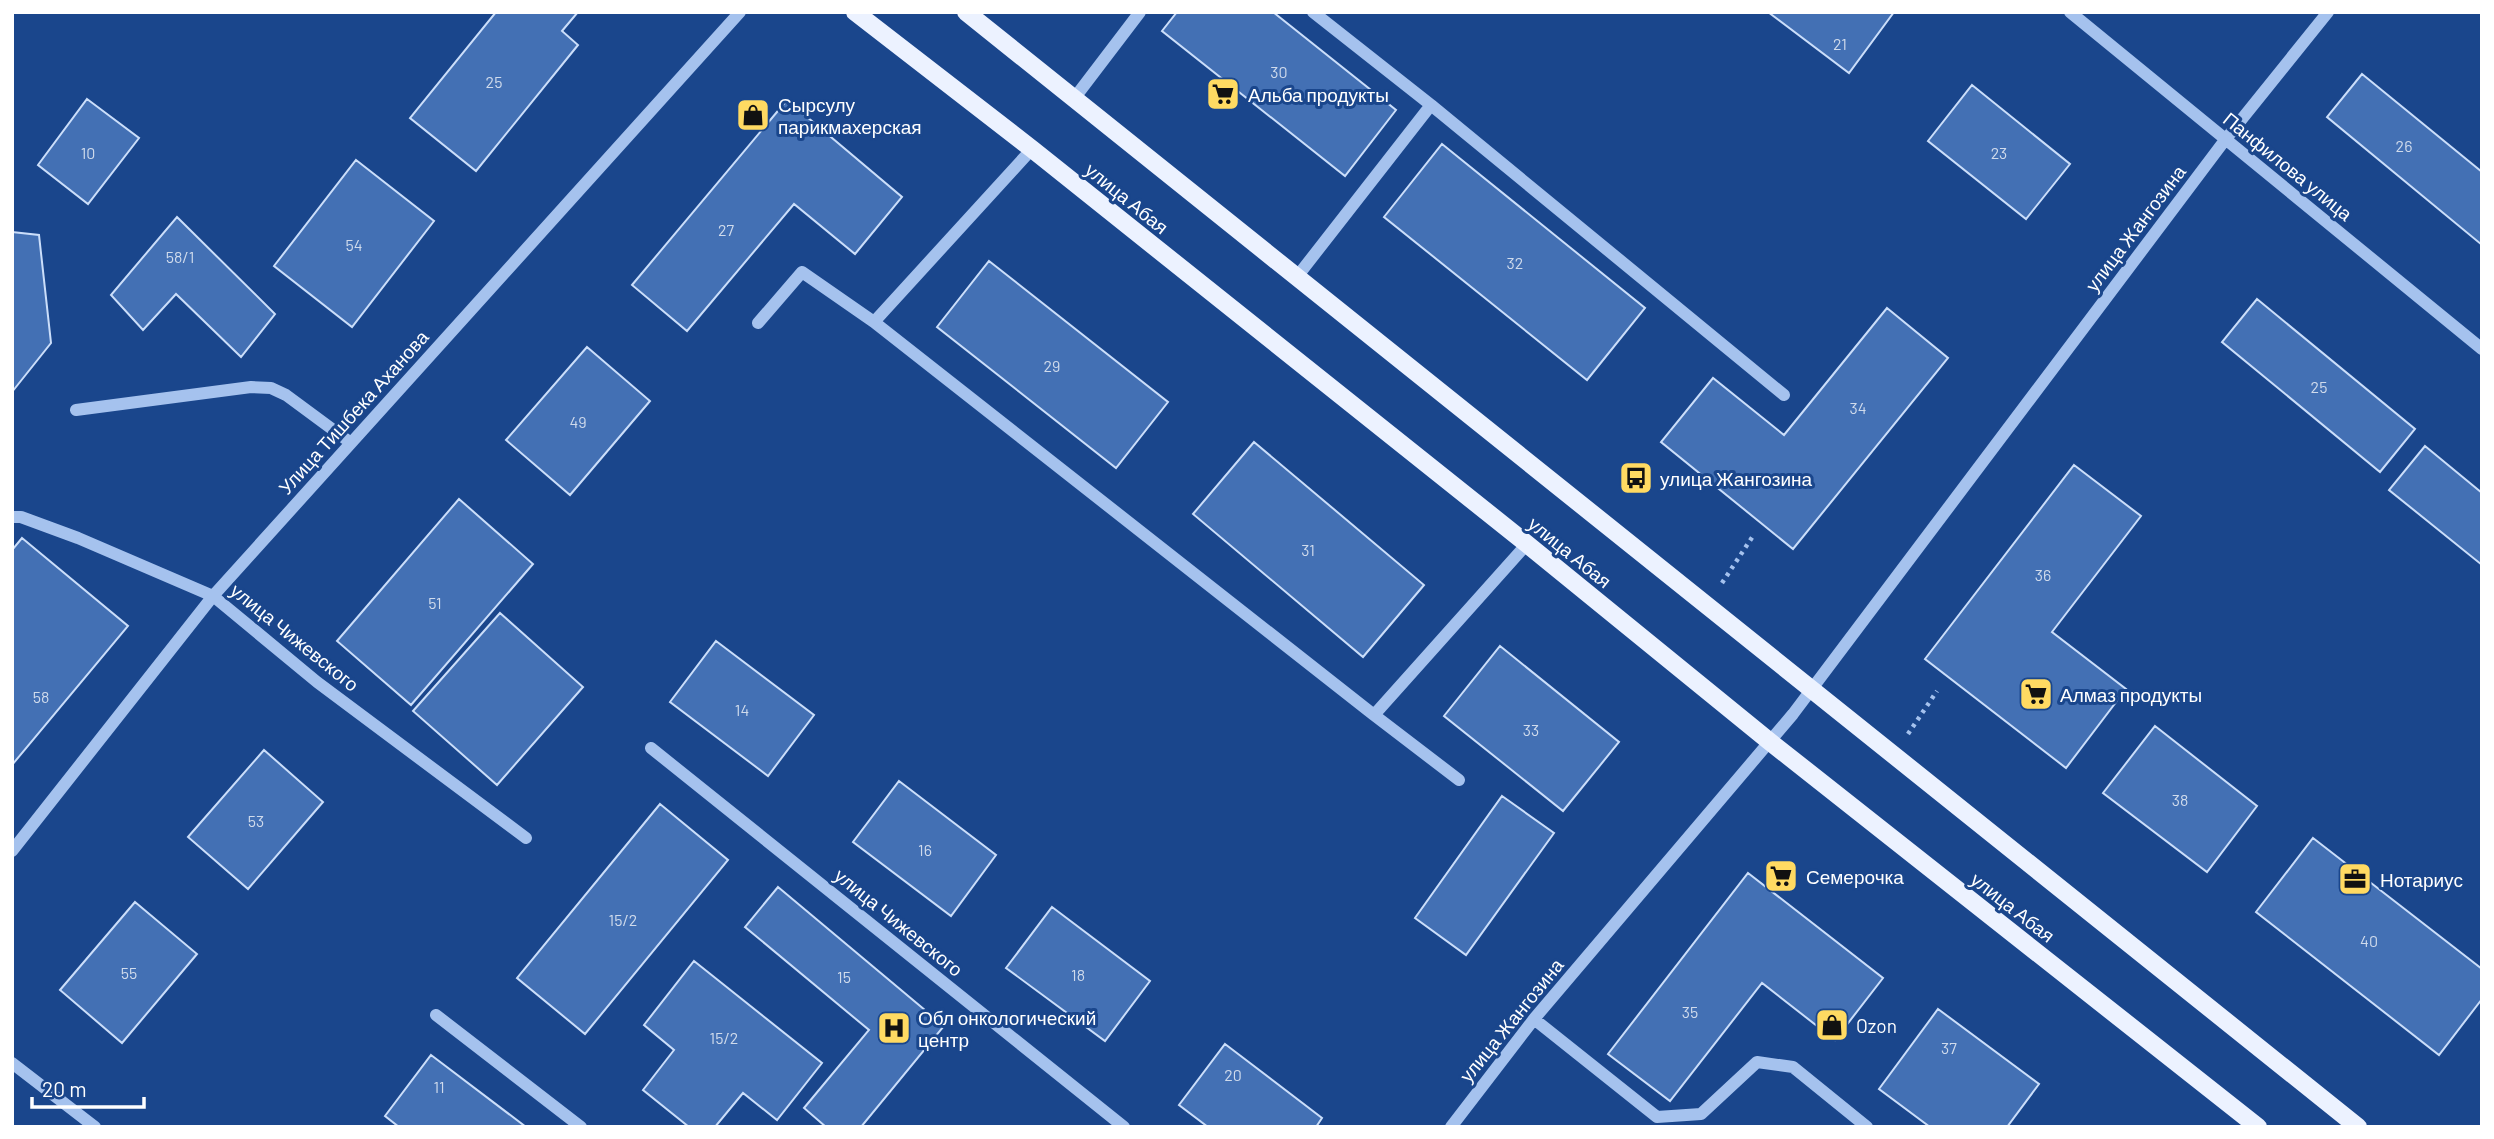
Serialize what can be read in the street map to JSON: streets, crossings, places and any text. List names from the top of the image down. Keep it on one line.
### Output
{"streets":{"main road":["улица Абая"],"street":["Панфилова улица","улица Жангозина","Улица Тишбека Аханова","улица Чижевского"]},"crossings":[["Панфилова улица","улица Жангозина"],["улица Абая","улица Жангозина"],["Улица Тишбека Аханова","улица Чижевского"]],"places":{"supermarket":["Альба продукты","Алмаз продукты","Семерочка"],"shop":["Сырсулу парикмахерская","Ozon"],"bus stop":["улица Жангозина"],"office":["Нотариус"],"hospital":["Обл онкологический центр"]},"house_numbers":["21","30","25","26","10","23","27","54","58/1","32","29","25","34","49","31","36","51","58","14","33","38","53","16","15/2","40","55","18","15","35","15/2","37","20","11"],"scale_bar":"20 m"}
